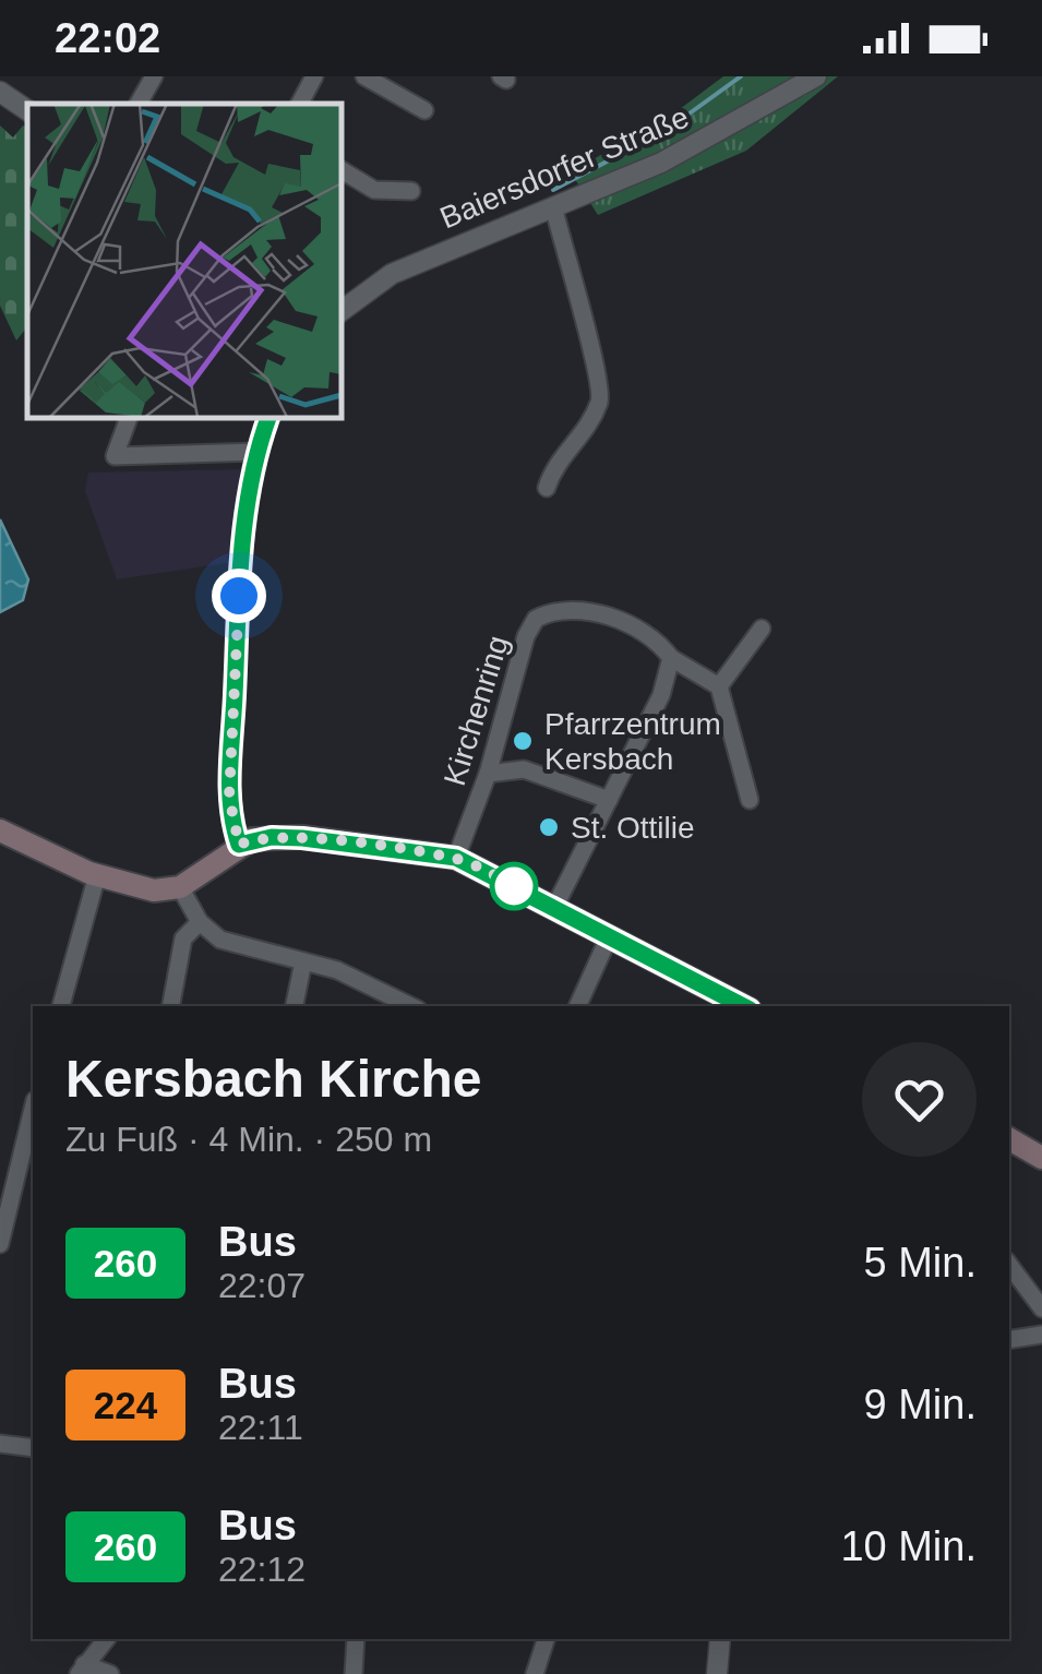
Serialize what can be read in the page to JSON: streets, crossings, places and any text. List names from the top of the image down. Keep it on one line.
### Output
{"streets":{"street":["Baiersdorfer Straße","Kirchenring"]},"places":["Pfarrzentrum Kersbach","St. Ottilie"],"lines":["bus line 260"],"page":{"status":"22:02","heading":["Kersbach Kirche","Zu Fuß · 4 Min. · 250 m"],"list":[{"mark":"260","name":"Bus","note":"22:07","value":"5 Min."},{"mark":"224","name":"Bus","note":"22:11","value":"9 Min."},{"mark":"260","name":"Bus","note":"22:12","value":"10 Min."}]}}
